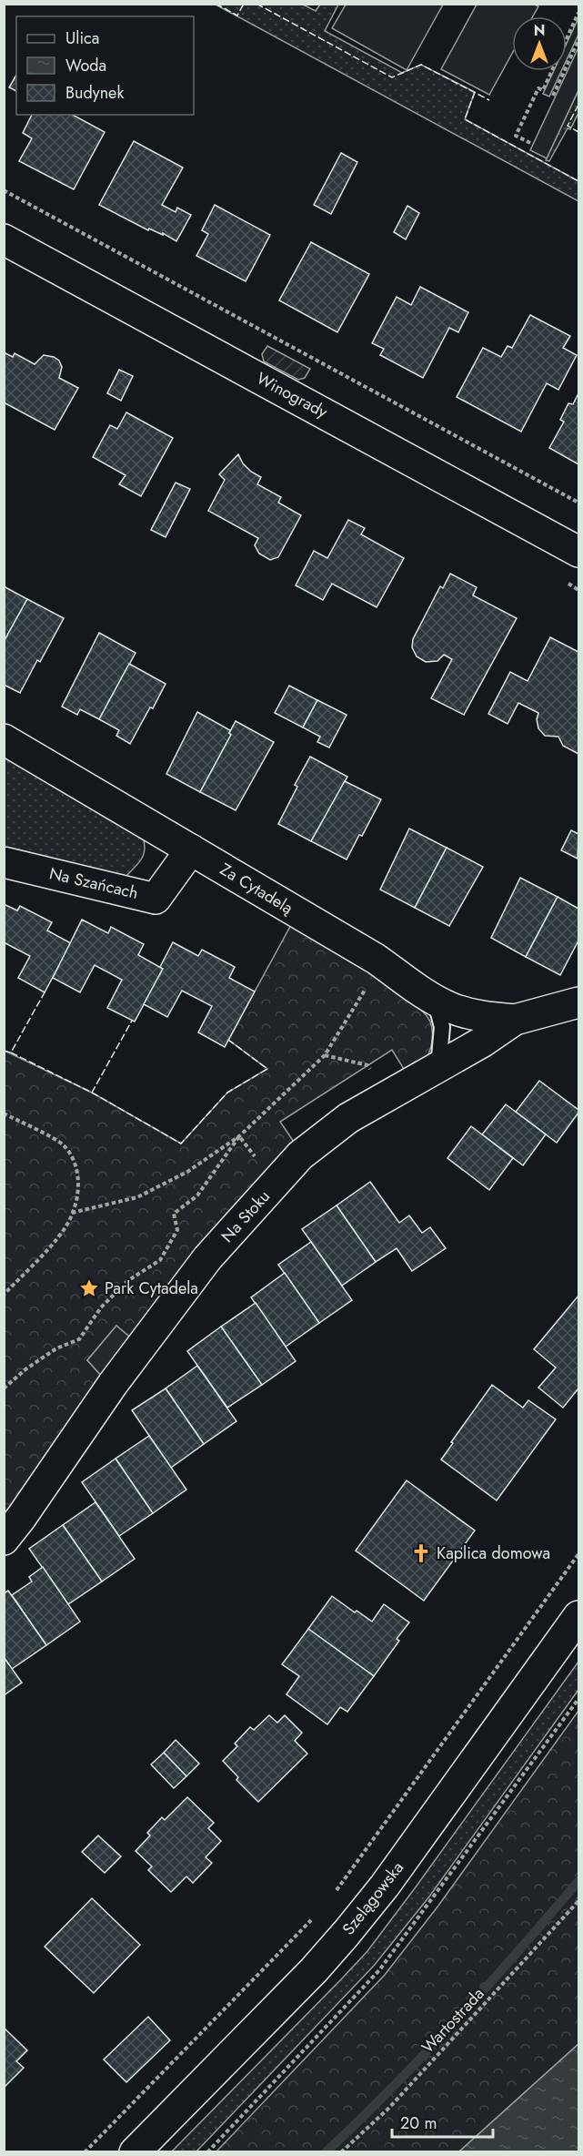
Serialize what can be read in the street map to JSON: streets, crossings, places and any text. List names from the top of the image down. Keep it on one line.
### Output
{"streets":{"street":["Winogrady","Na Szańcach","Za Cytadelą","Na Stoku","Szelągowska"],"path":["Wartostrada"]},"crossings":[["Na Szańcach","Za Cytadelą"],["Za Cytadelą","Na Stoku"]],"places":{"place":["Park Cytadela"],"church":["Kaplica domowa"]},"legend":["Ulica","Woda","Budynek"],"scale_bar":"20 m","north":"top"}
